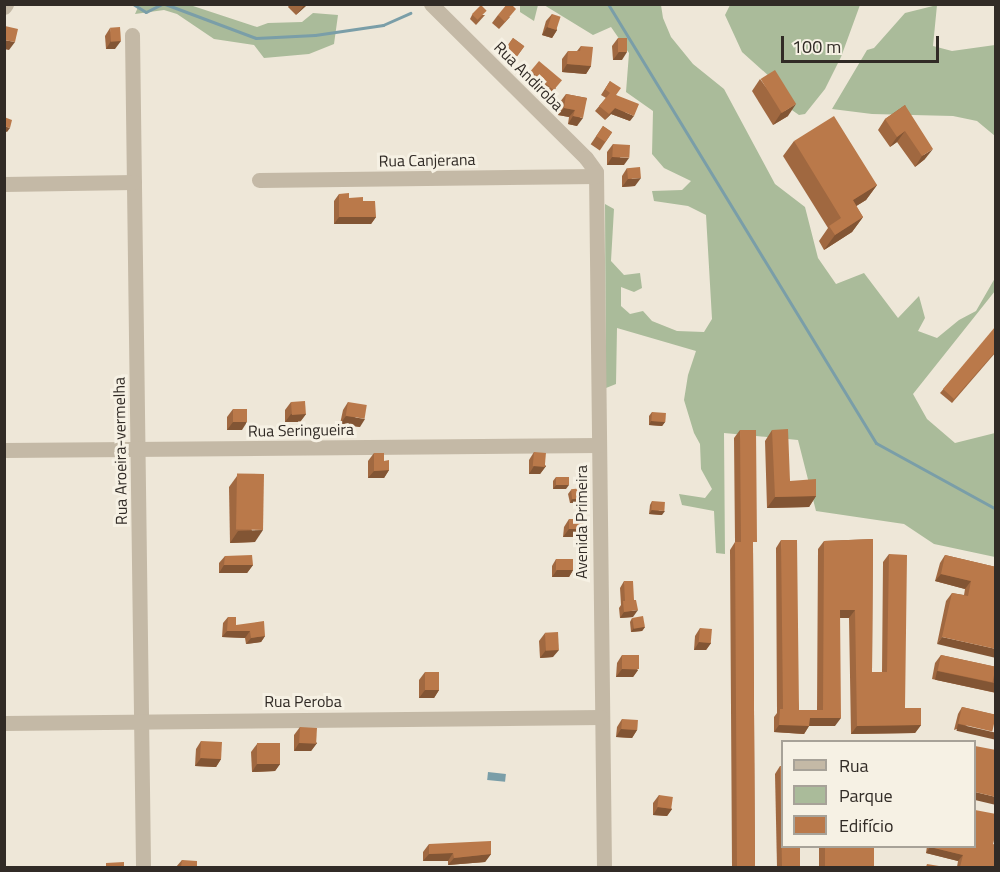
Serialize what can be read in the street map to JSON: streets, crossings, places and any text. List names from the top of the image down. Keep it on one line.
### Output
{"streets":{"street":["Rua Andiroba","Rua Canjerana","Rua Seringueira","Rua Aroeira-vermelha","Avenida Primeira","Rua Peroba"]},"crossings":[["Rua Andiroba","Rua Canjerana"],["Rua Andiroba","Avenida Primeira"],["Rua Canjerana","Avenida Primeira"],["Rua Seringueira","Rua Aroeira-vermelha"],["Rua Seringueira","Avenida Primeira"],["Rua Aroeira-vermelha","Rua Peroba"],["Avenida Primeira","Rua Peroba"]],"legend":["Rua","Parque","Edifício"],"scale_bar":"100 m"}
